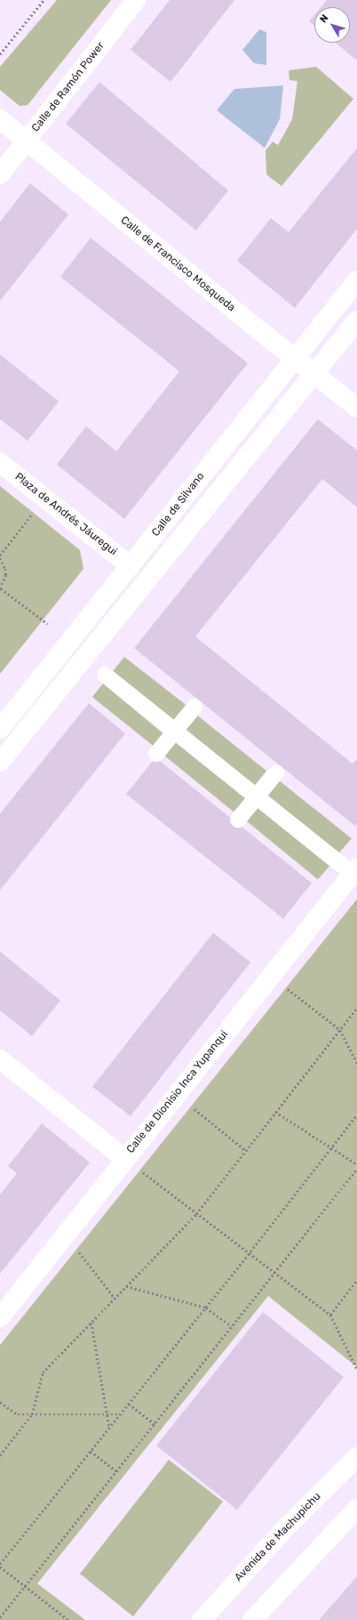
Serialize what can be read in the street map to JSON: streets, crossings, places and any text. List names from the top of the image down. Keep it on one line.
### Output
{"streets":{"street":["Calle de Ramón Power","Calle de Francisco Mosqueda","Calle de Silvano","Plaza de Andrés Jáuregui","Calle de Dionisio Inca Yupanqui","Avenida de Machupichu"]},"crossings":[["Calle de Ramón Power","Calle de Francisco Mosqueda"],["Calle de Francisco Mosqueda","Calle de Silvano"],["Calle de Silvano","Plaza de Andrés Jáuregui"]],"north":"top left"}
